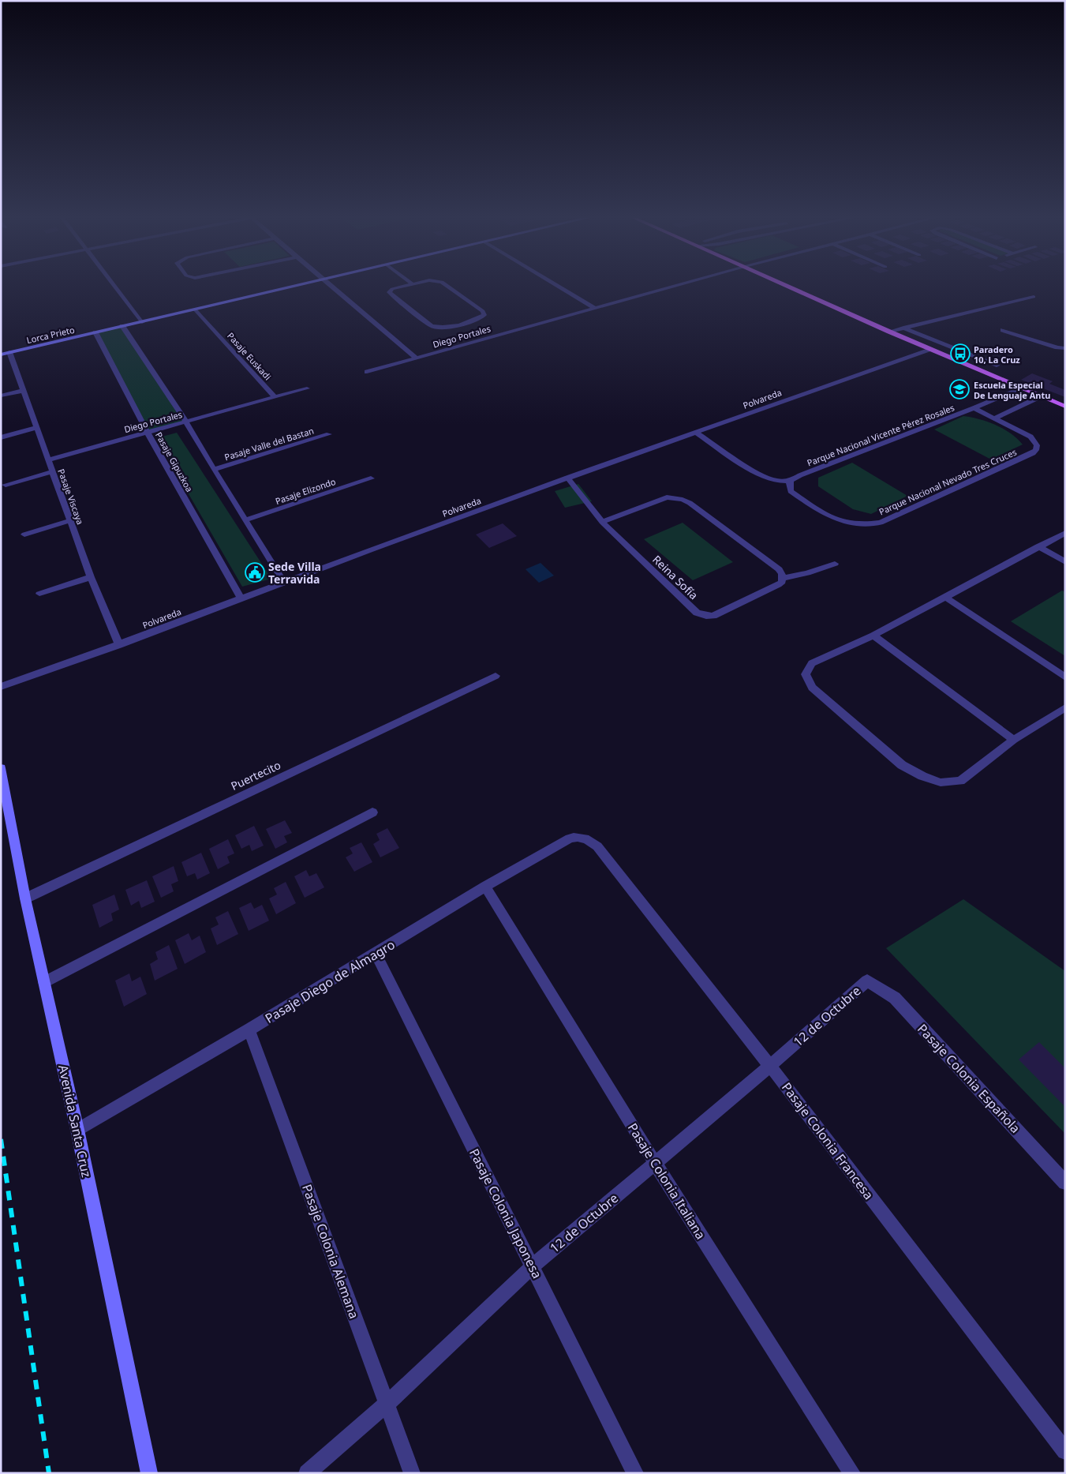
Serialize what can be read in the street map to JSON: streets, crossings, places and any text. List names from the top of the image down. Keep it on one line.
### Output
{"streets":{"main road":["Lorca Prieto","Avenida Santa Cruz"],"street":["Diego Portales","Pasaje Euskadi","Polvareda","Parque Nacional Vicente Pérez Rosales","Pasaje Valle del Bastan","Pasaje Gipuzkoa","Parque Nacional Nevado Tres Cruces","Pasaje Elizondo","Pasaje Viscaya","Reina Sofía","Puertecito","Pasaje Diego de Almagro","12 de Octubre","Pasaje Colonia Española","Pasaje Colonia Francesa","Pasaje Colonia Italiana","Pasaje Colonia Japonesa","Pasaje Colonia Alemana"]},"crossings":[["Lorca Prieto","Pasaje Euskadi"],["Lorca Prieto","Pasaje Gipuzkoa"],["Lorca Prieto","Pasaje Viscaya"],["Diego Portales","Pasaje Euskadi"],["Diego Portales","Pasaje Gipuzkoa"],["Diego Portales","Pasaje Viscaya"],["Polvareda","Pasaje Gipuzkoa"],["Polvareda","Pasaje Viscaya"],["Polvareda","Reina Sofía"],["Parque Nacional Vicente Pérez Rosales","Parque Nacional Nevado Tres Cruces"],["Puertecito","Avenida Santa Cruz"],["Pasaje Diego de Almagro","Avenida Santa Cruz"],["Pasaje Diego de Almagro","Pasaje Colonia Francesa"],["Pasaje Diego de Almagro","Pasaje Colonia Italiana"],["Pasaje Diego de Almagro","Pasaje Colonia Japonesa"],["Pasaje Diego de Almagro","Pasaje Colonia Alemana"],["12 de Octubre","Pasaje Colonia Española"],["12 de Octubre","Pasaje Colonia Francesa"],["12 de Octubre","Pasaje Colonia Italiana"],["12 de Octubre","Pasaje Colonia Japonesa"],["12 de Octubre","Pasaje Colonia Alemana"]],"places":{"bus stop":["Paradero 10, La Cruz"],"school or university":["Escuela Especial De Lenguaje Antu"],"public building":["Sede Villa Terravida"]}}
